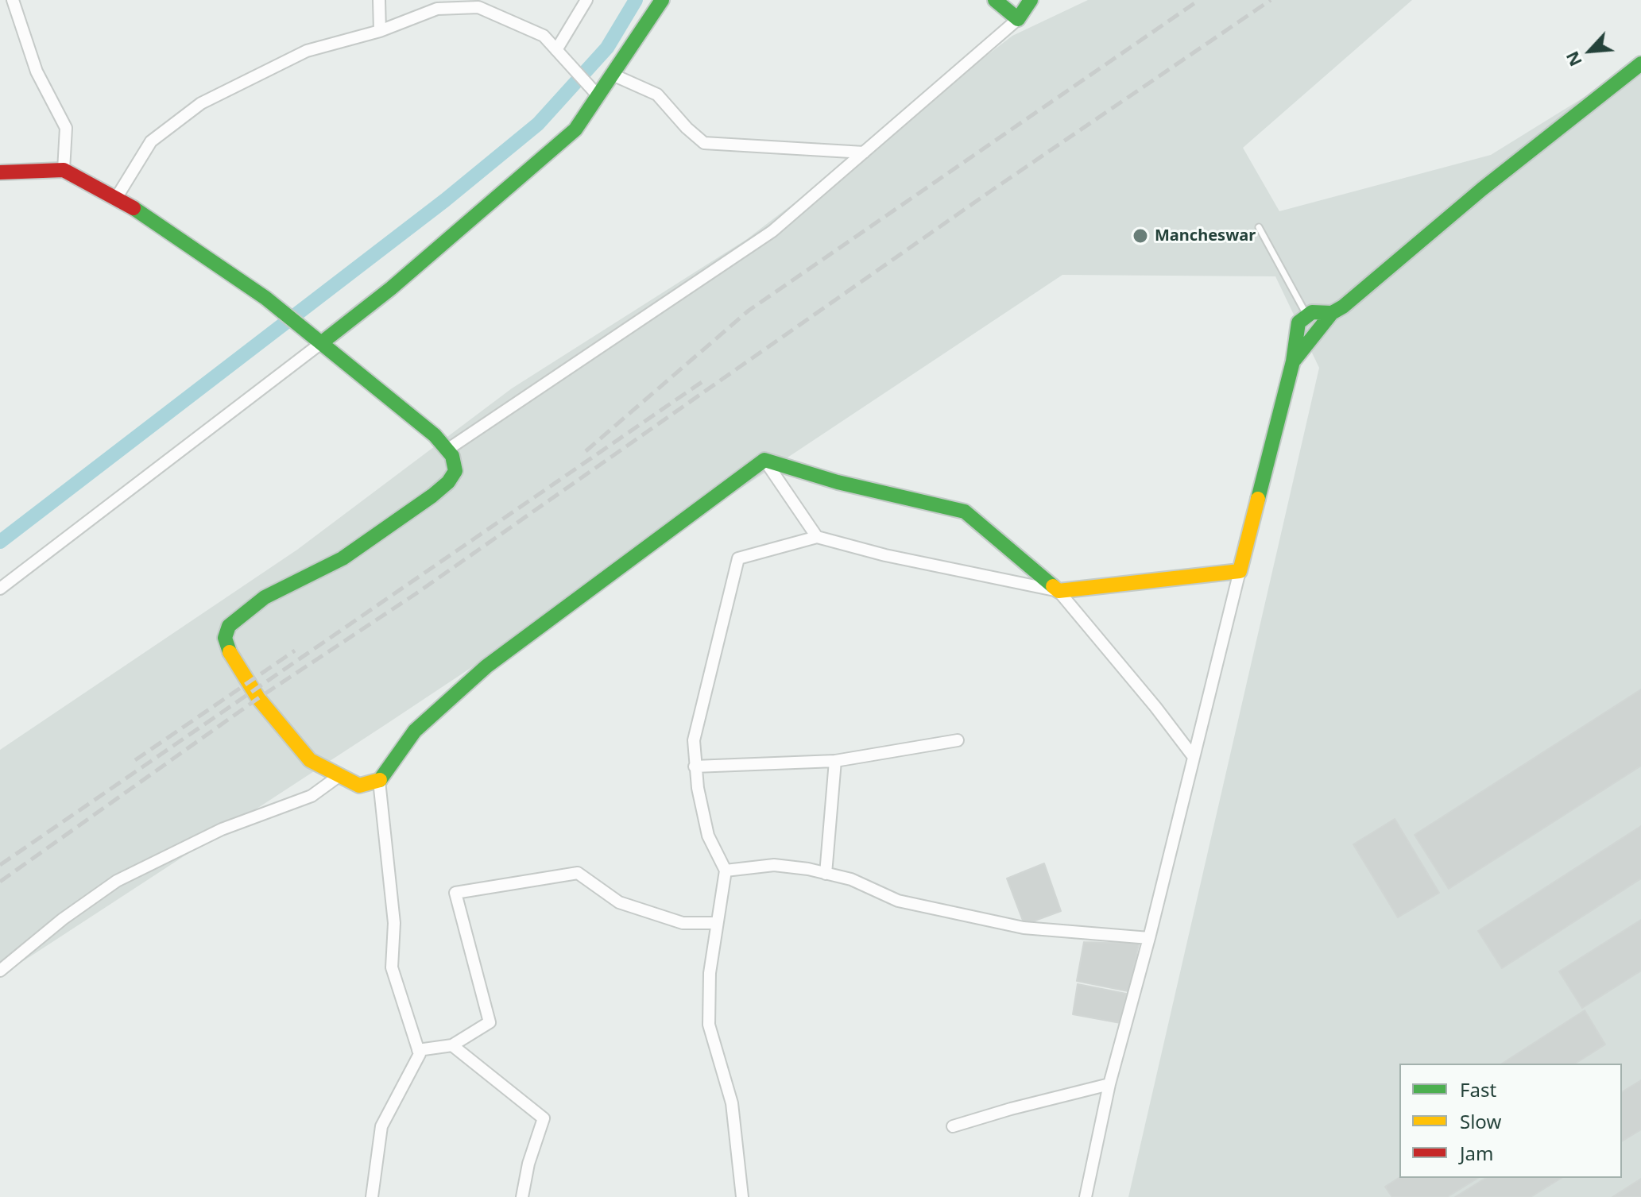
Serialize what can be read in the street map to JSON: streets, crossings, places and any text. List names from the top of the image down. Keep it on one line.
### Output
{"places":["Mancheswar"],"legend":["Fast","Slow","Jam"],"north":"bottom left"}
